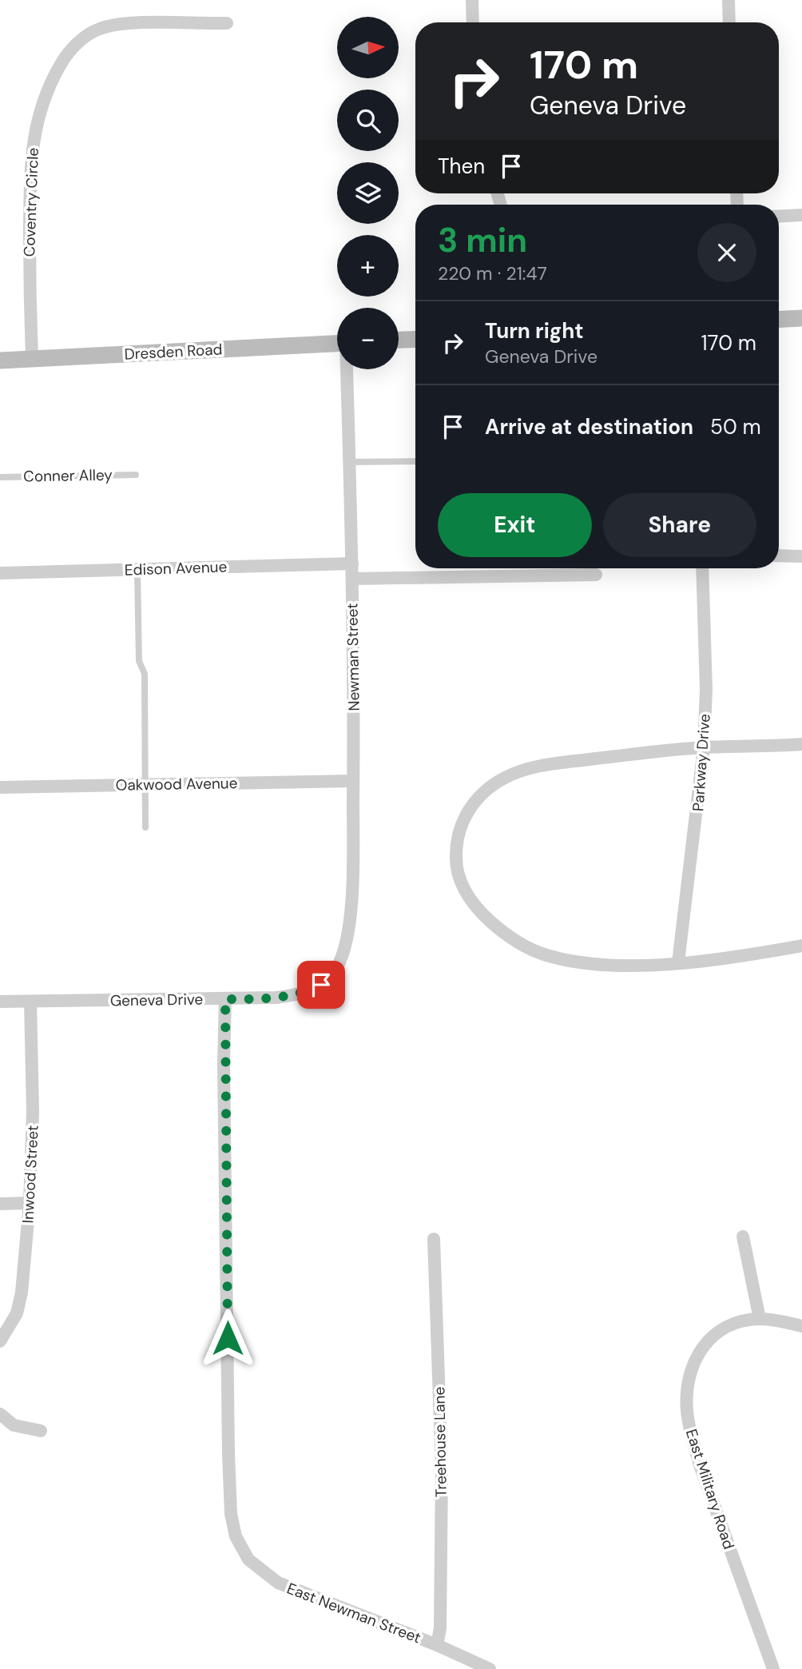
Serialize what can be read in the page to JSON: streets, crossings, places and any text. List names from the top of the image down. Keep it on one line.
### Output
{"streets":{"street":["Coventry Circle","Dresden Road","Edison Avenue","Newman Street","Parkway Drive","Oakwood Avenue","Geneva Drive","Inwood Street","Treehouse Lane","East Military Road","East Newman Street"],"lane":["Conner Alley"]},"crossings":[["Coventry Circle","Dresden Road"],["Edison Avenue","Newman Street"],["Newman Street","Oakwood Avenue"],["Newman Street","Geneva Drive"],["Geneva Drive","Inwood Street"],["Geneva Drive","East Newman Street"],["Treehouse Lane","East Newman Street"]],"north":"right","page":{"map_buttons":["+","−"],"turn":["170 m","Geneva Drive"],"then":"Then","heading":["3 min","220 m · 21:47"],"list":[{"name":"Turn right","note":"Geneva Drive","value":"170 m"},{"name":"Arrive at destination","value":"50 m"}],"buttons":["Exit","Share"]}}
